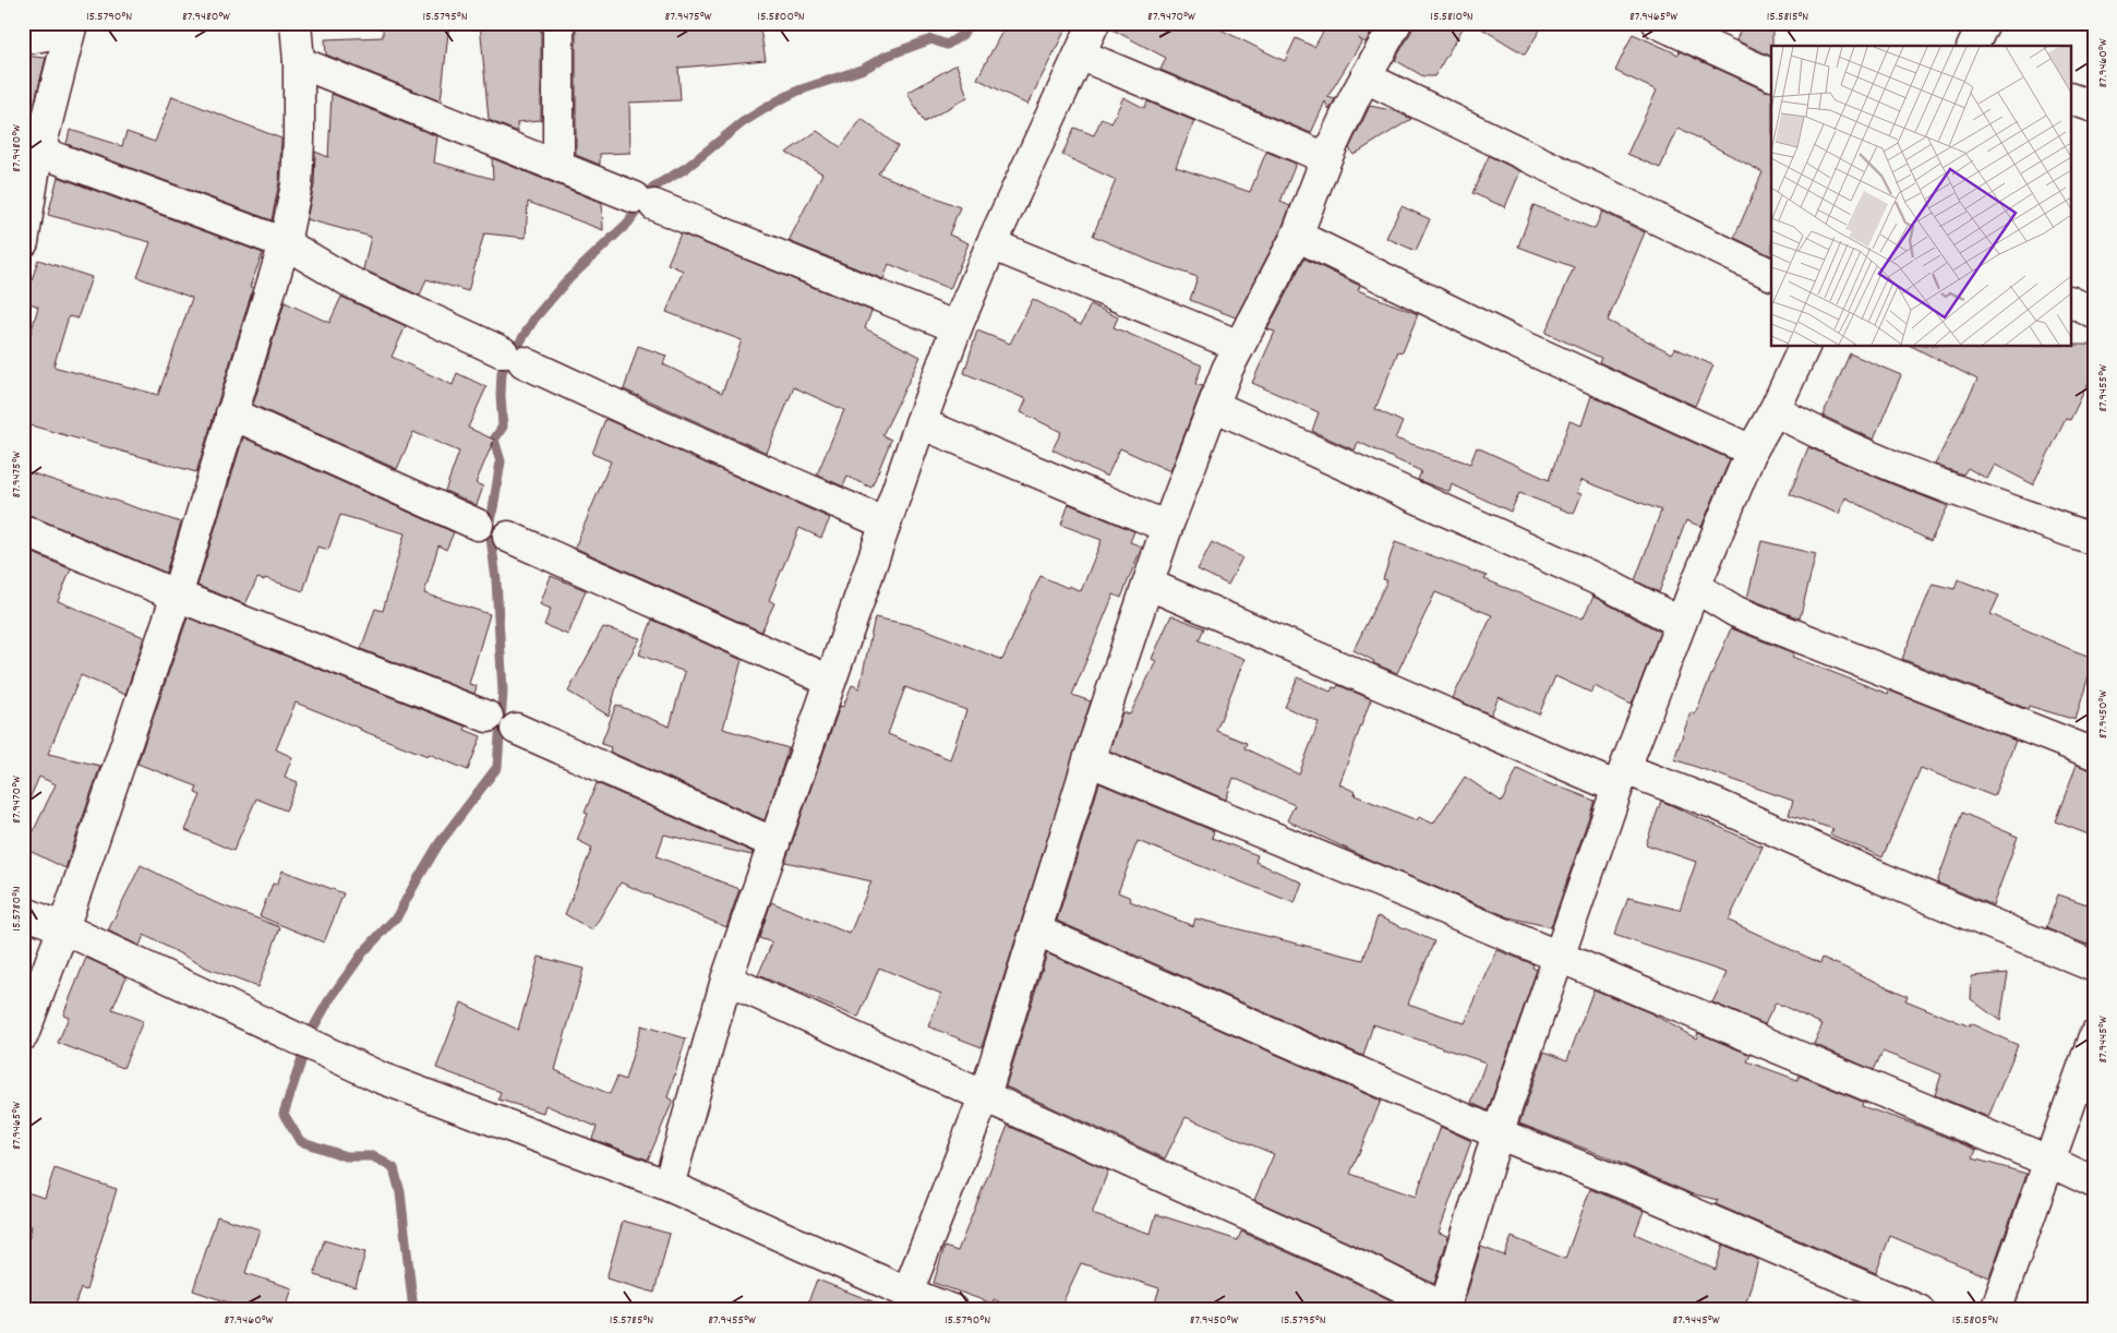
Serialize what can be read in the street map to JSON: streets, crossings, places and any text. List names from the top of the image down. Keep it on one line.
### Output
{"coordinates":["15.5790°N","87.9480°W","15.5795°N","87.9475°W","15.5800°N","87.9470°W","15.5810°N","87.9465°W","15.5815°N","87.9460°W","87.9455°W","87.9450°W","15.5780°N","87.9445°W","15.5785°N","15.5805°N"]}
